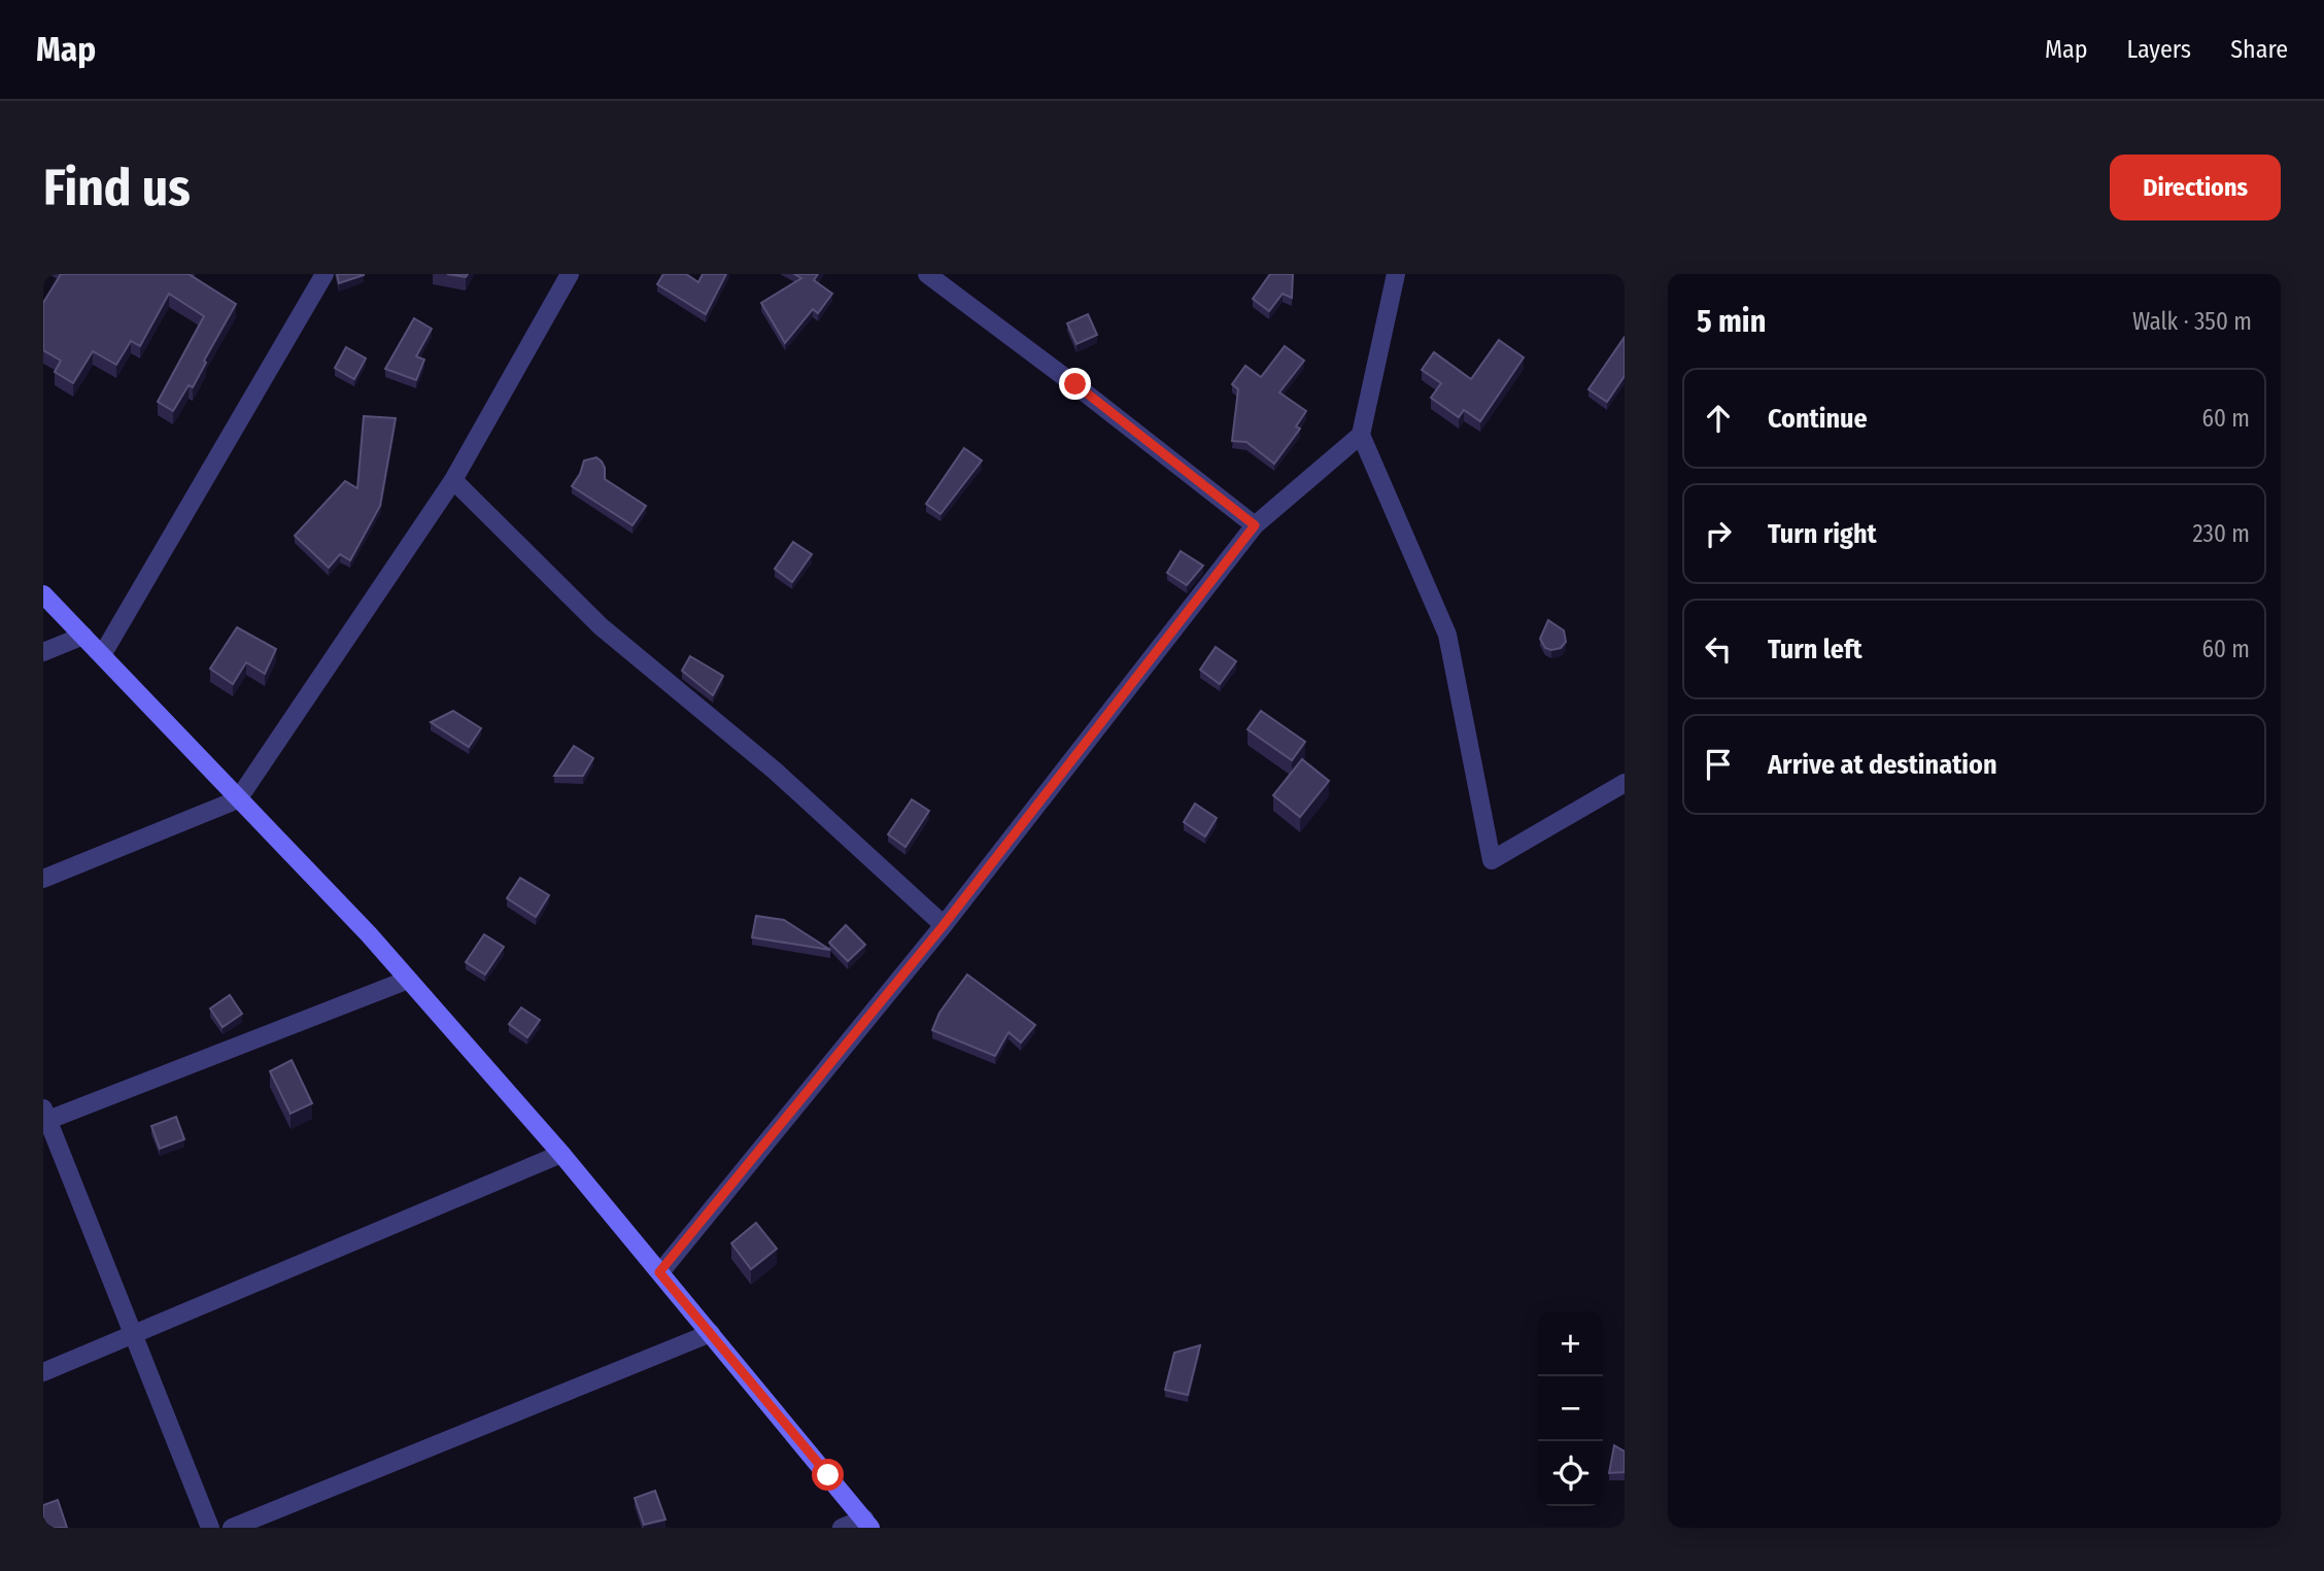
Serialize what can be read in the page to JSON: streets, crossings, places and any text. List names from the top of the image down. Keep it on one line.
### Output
{"page":{"header":"Map","nav":["Map","Layers","Share"],"buttons":"Directions","title":"Find us","heading":["5 min","Walk · 350 m"],"list":[["Continue","60 m"],["Turn right","230 m"],["Turn left","60 m"],"Arrive at destination"],"map_buttons":["+","−"]}}
